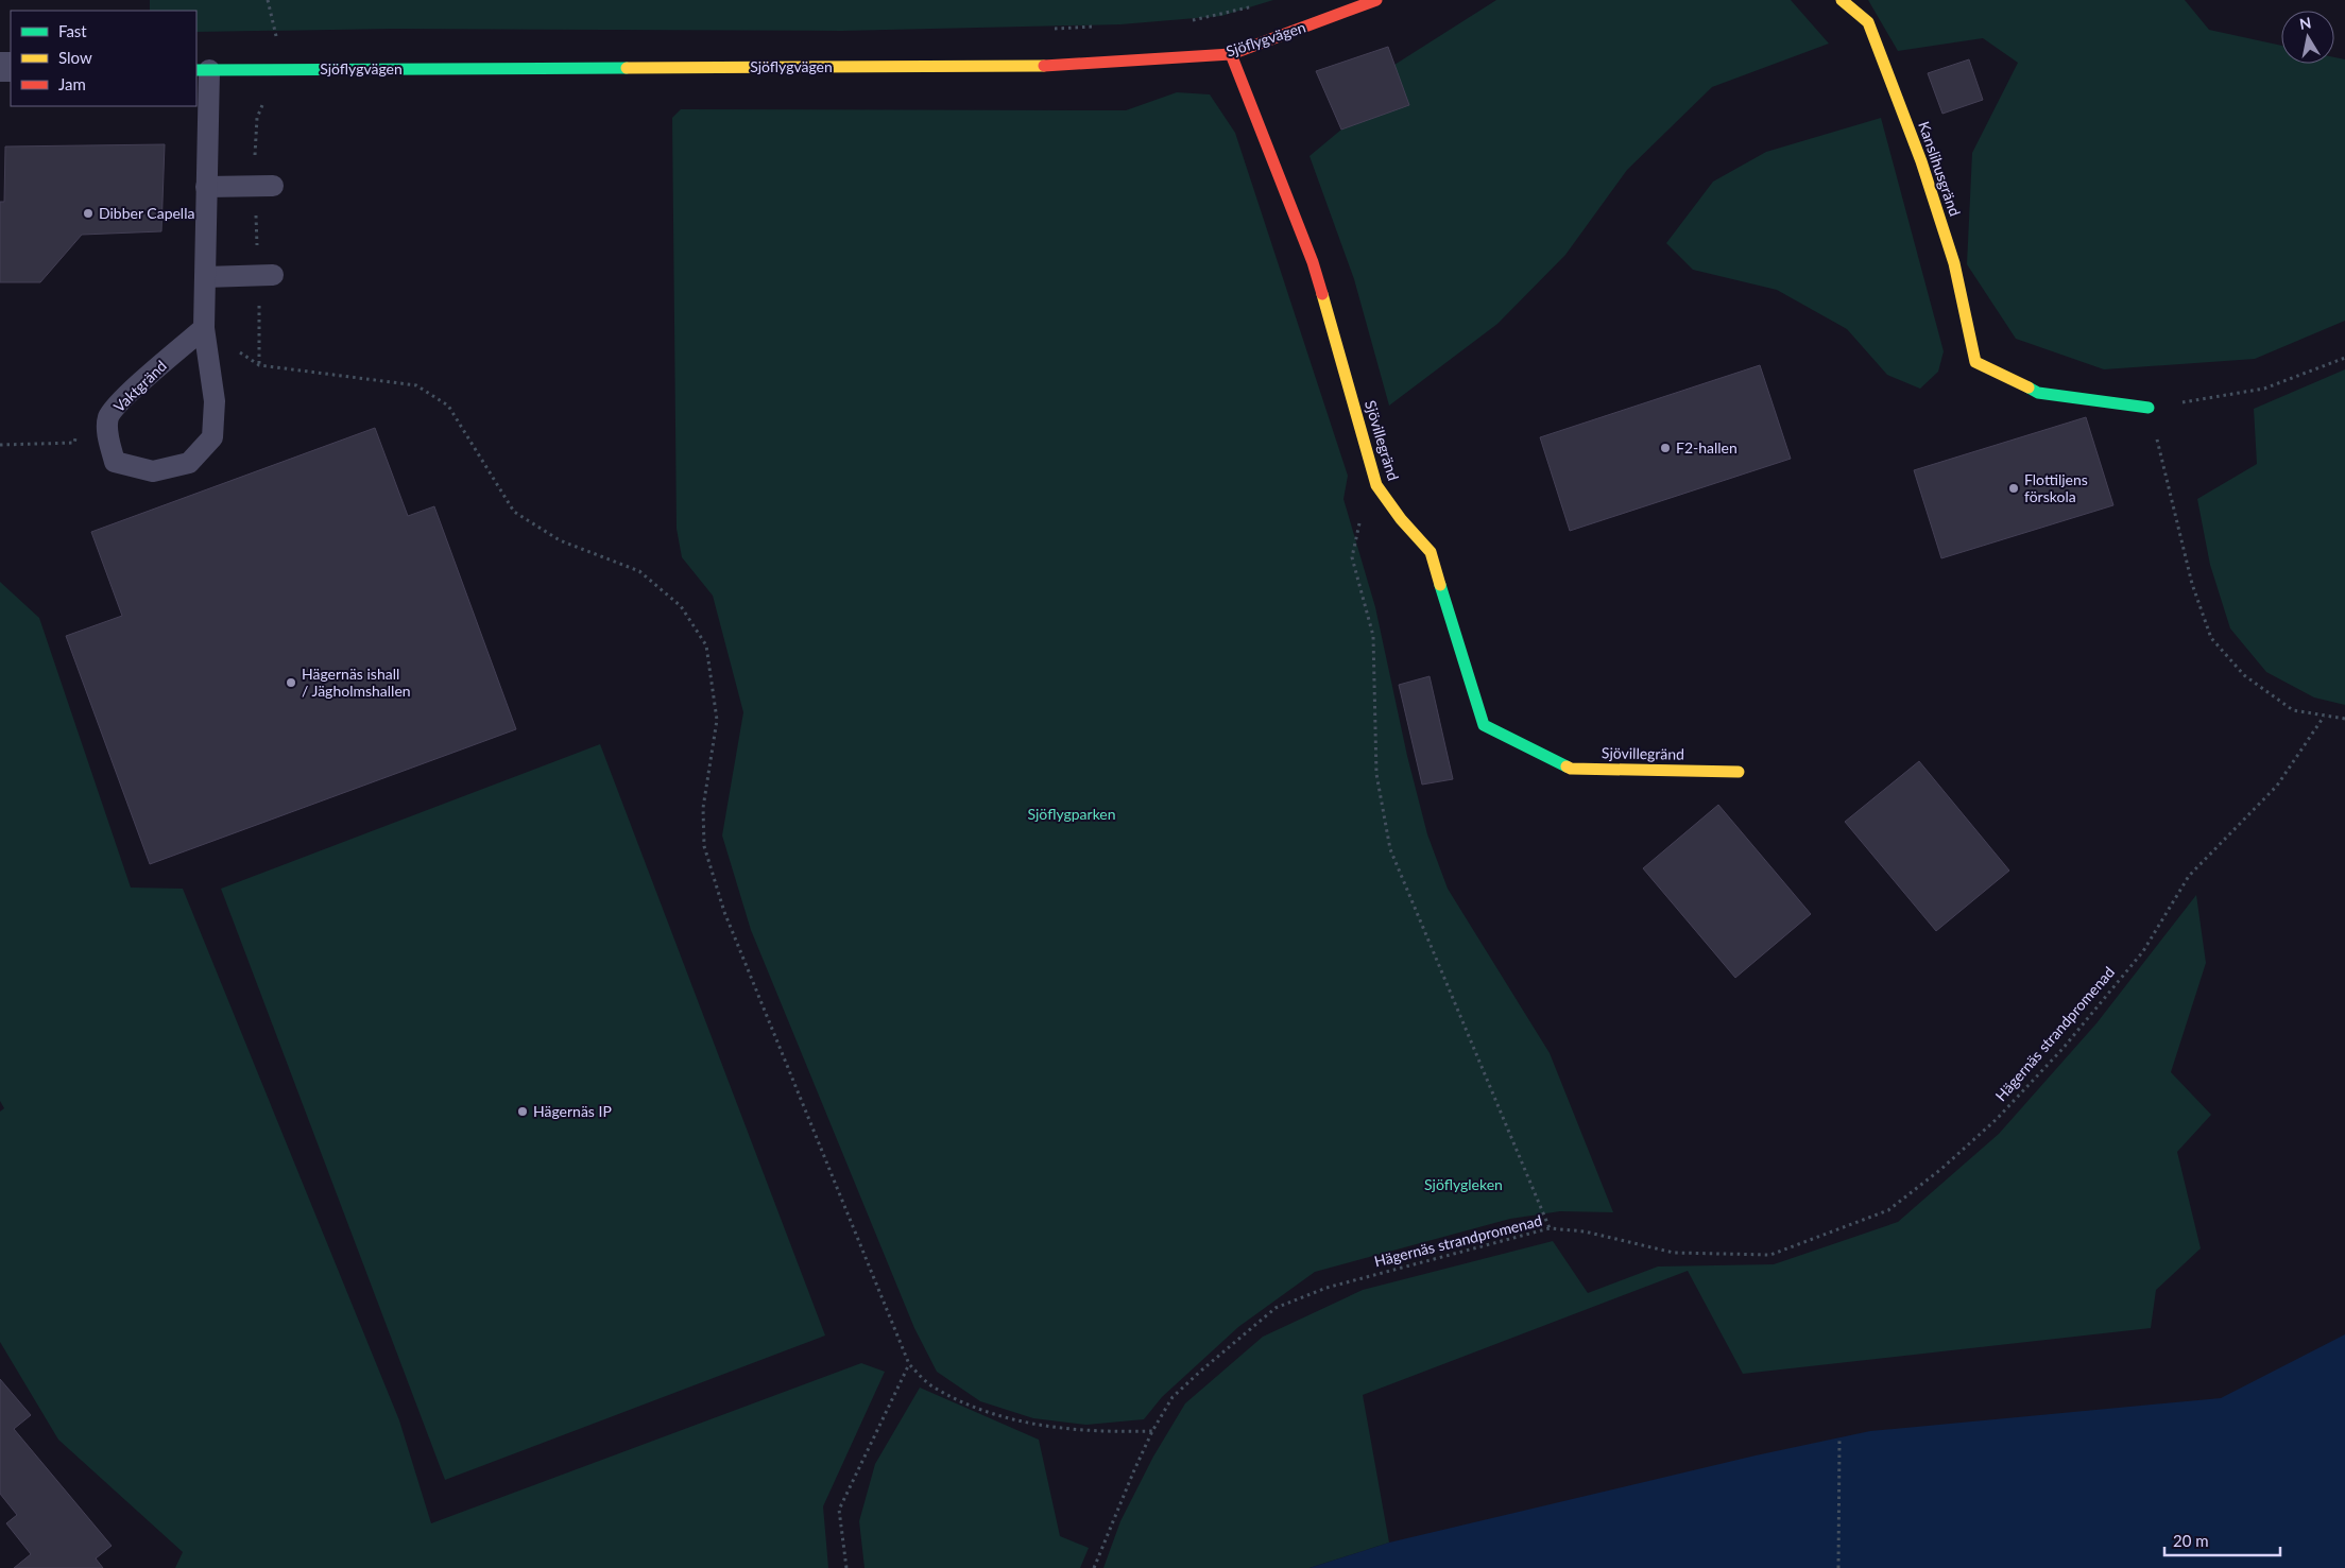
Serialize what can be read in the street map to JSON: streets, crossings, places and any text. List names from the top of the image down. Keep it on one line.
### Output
{"streets":{"street":["Sjöflygvägen","Kanslihusgränd","Sjövillegränd"],"lane":["Vaktgränd"],"path":["Hägernäs strandpromenad"]},"crossings":[["Sjöflygvägen","Vaktgränd"],["Sjöflygvägen","Sjövillegränd"]],"parks":["Sjöflygparken","Sjöflygleken"],"places":["Dibber Capella","F2-hallen","Flottiljens förskola","Hägernäs ishall / Jägholmshallen","Hägernäs IP"],"legend":["Fast","Slow","Jam"],"scale_bar":"20 m","north":"top"}
